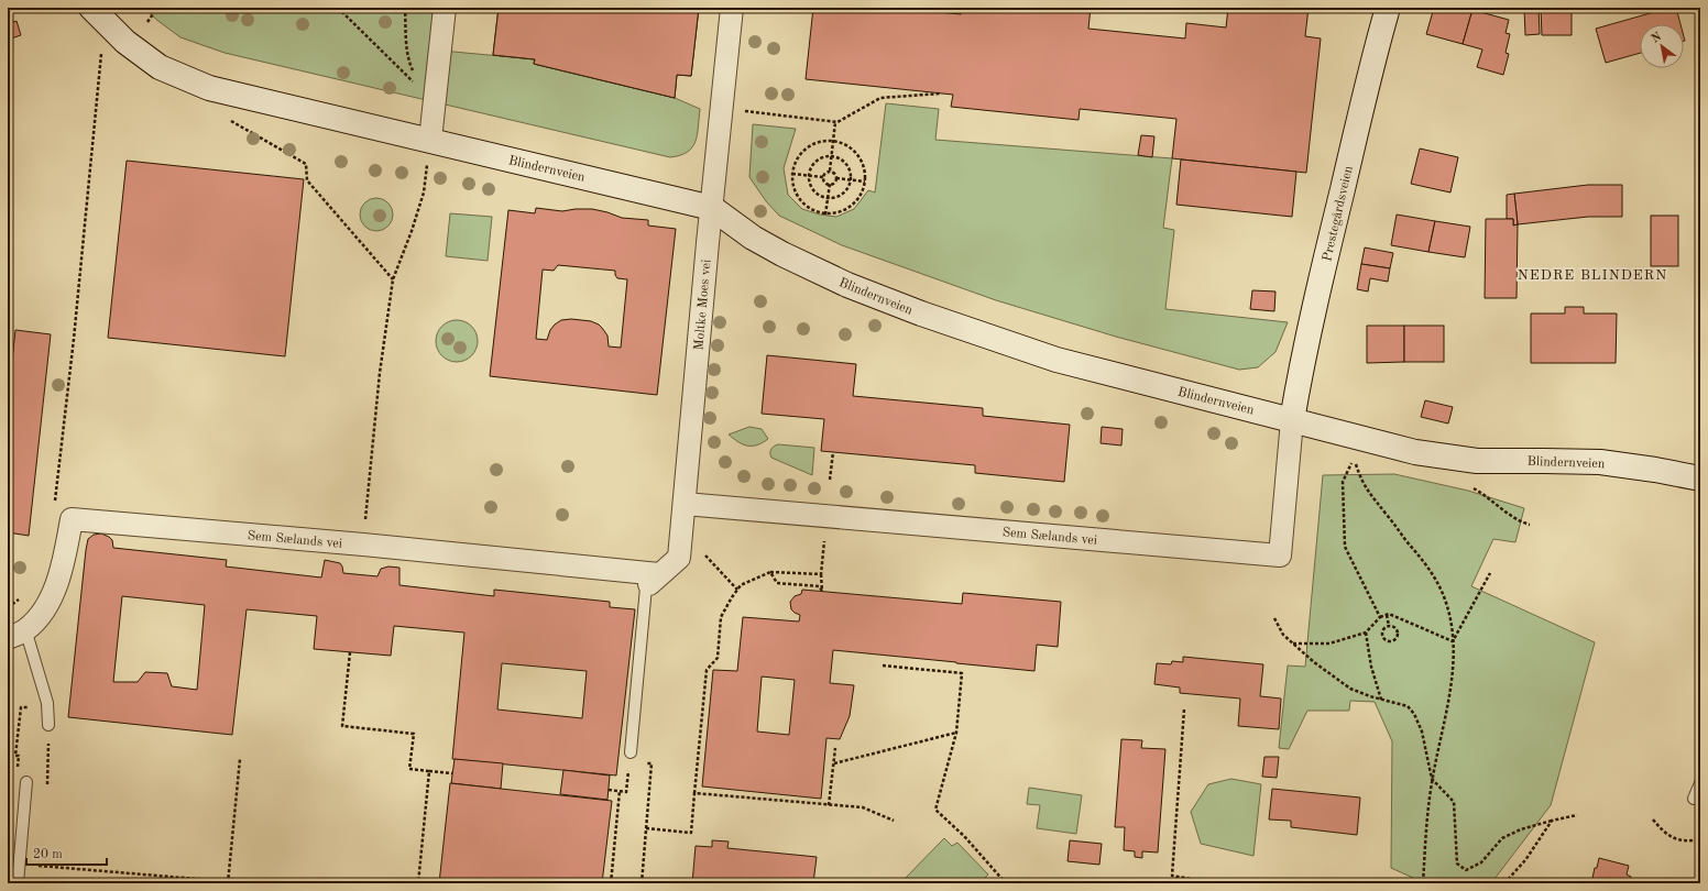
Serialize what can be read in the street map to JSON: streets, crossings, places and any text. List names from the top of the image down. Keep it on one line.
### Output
{"streets":{"street":["Blindernveien","Prestegårdsveien","Moltke Moes vei","Sem Sælands vei"]},"crossings":[["Blindernveien","Prestegårdsveien"],["Blindernveien","Moltke Moes vei"],["Blindernveien","Sem Sælands vei"],["Prestegårdsveien","Sem Sælands vei"],["Moltke Moes vei","Sem Sælands vei"]],"districts":["NEDRE BLINDERN"],"scale_bar":"20 m","north":"top left"}
